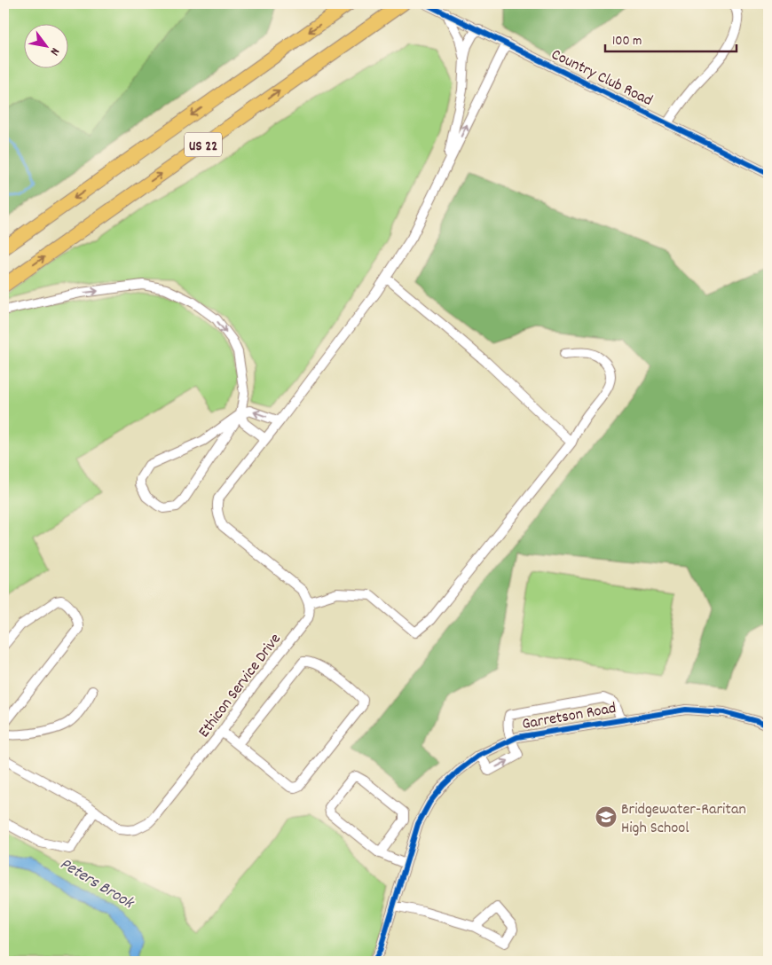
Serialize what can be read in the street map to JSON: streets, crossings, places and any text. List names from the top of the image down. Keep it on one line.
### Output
{"streets":{"highway":["US 22"],"street":["Country Club Road","Ethicon Service Drive","Garretson Road"]},"water":["Peters Brook"],"places":{"school or university":["Bridgewater-Raritan High School"]},"scale_bar":"100 m","north":"bottom right"}
